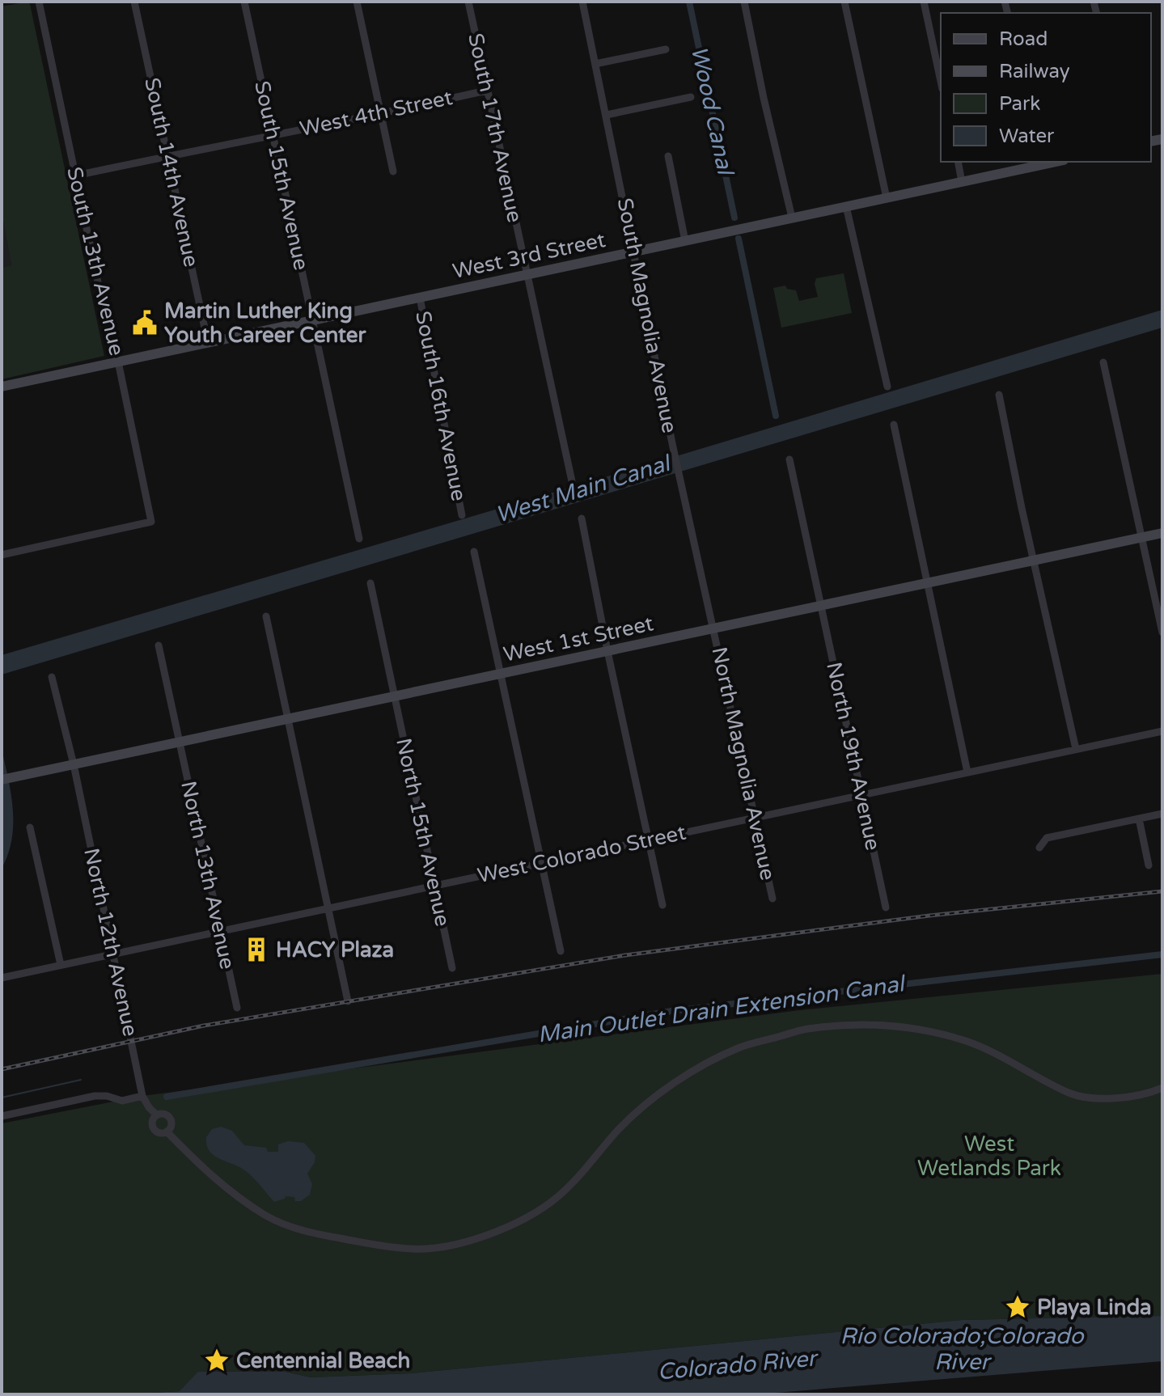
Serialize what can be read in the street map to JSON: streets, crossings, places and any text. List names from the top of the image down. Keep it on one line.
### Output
{"streets":{"main road":["West 3rd Street","West 1st Street"],"street":["West 4th Street","South 17th Avenue","South 14th Avenue","South 15th Avenue","South 13th Avenue","South Magnolia Avenue","South 16th Avenue","North 19th Avenue","North Magnolia Avenue","North 15th Avenue","West Colorado Street","North 13th Avenue","North 12th Avenue"]},"crossings":[["West 4th Street","South 17th Avenue"],["West 4th Street","South 14th Avenue"],["West 4th Street","South 15th Avenue"],["West 4th Street","South 13th Avenue"],["South 17th Avenue","West 3rd Street"],["South 14th Avenue","West 3rd Street"],["South 15th Avenue","West 3rd Street"],["West 3rd Street","South 13th Avenue"],["West 3rd Street","South Magnolia Avenue"],["West 3rd Street","South 16th Avenue"],["South Magnolia Avenue","West 1st Street"],["South Magnolia Avenue","North Magnolia Avenue"],["West 1st Street","North 19th Avenue"],["West 1st Street","North Magnolia Avenue"],["West 1st Street","North 15th Avenue"],["West 1st Street","North 13th Avenue"],["West 1st Street","North 12th Avenue"],["North 19th Avenue","West Colorado Street"],["North Magnolia Avenue","West Colorado Street"],["North 15th Avenue","West Colorado Street"],["West Colorado Street","North 13th Avenue"],["West Colorado Street","North 12th Avenue"]],"water":["Wood Canal","West Main Canal","Main Outlet Drain Extension Canal","Río Colorado;Colorado River","Colorado River"],"parks":["West Wetlands Park"],"places":{"public building":["Martin Luther King Youth Career Center"],"building":["HACY Plaza"],"place":["Playa Linda","Centennial Beach"]},"legend":["Road","Railway","Park","Water"]}
